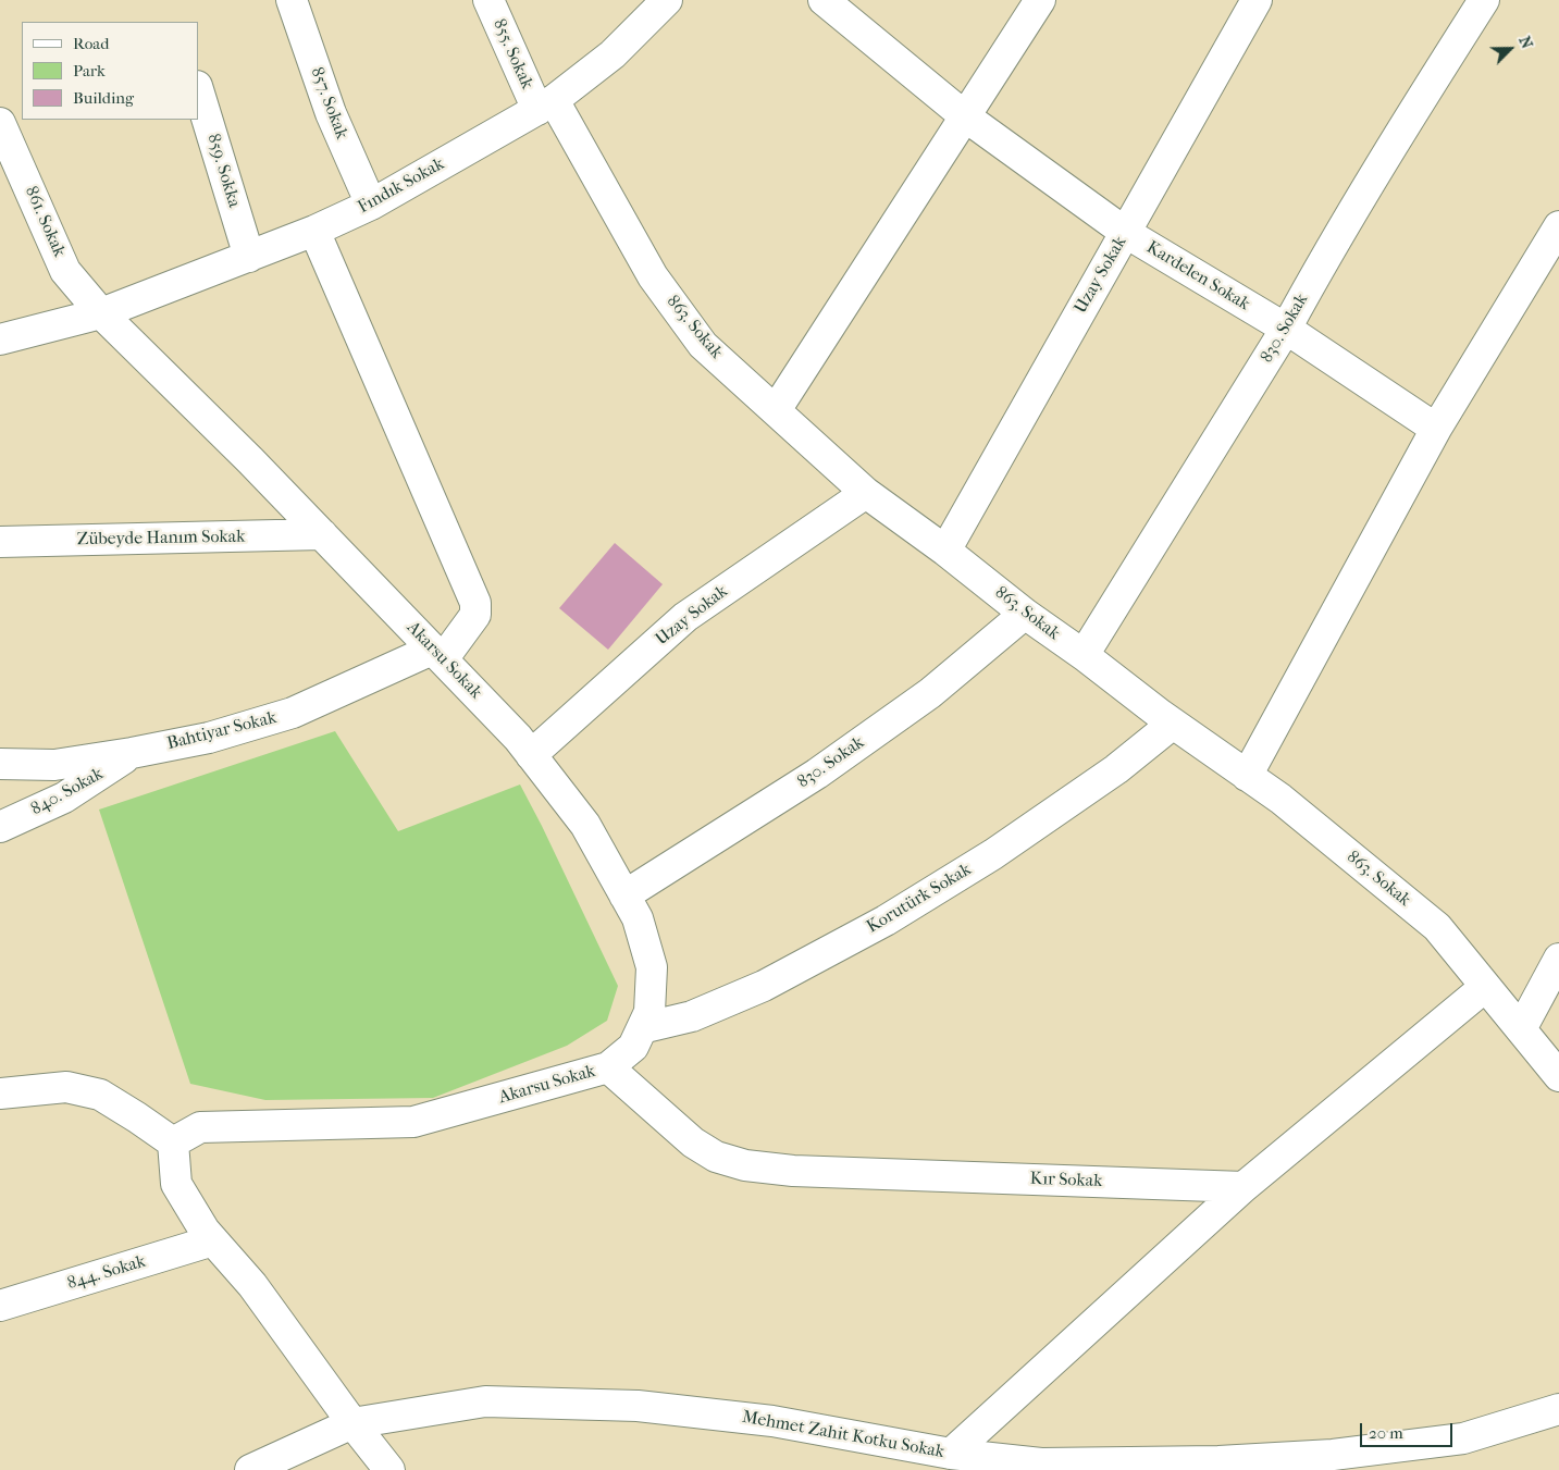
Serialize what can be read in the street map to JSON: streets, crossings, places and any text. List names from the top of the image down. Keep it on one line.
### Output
{"streets":{"street":["855. Sokak","857. Sokak","859. Sokka","Fındık Sokak","861. Sokak","Uzay Sokak","Kardelen Sokak","863. Sokak","830. Sokak","Zübeyde Hanım Sokak","Akarsu Sokak","Bahtiyar Sokak","840. Sokak","Korutürk Sokak","Kır Sokak","844. Sokak","Mehmet Zahit Kotku Sokak"]},"crossings":[["855. Sokak","Fındık Sokak"],["855. Sokak","863. Sokak"],["857. Sokak","Fındık Sokak"],["859. Sokka","Fındık Sokak"],["Fındık Sokak","861. Sokak"],["Fındık Sokak","863. Sokak"],["Fındık Sokak","Akarsu Sokak"],["861. Sokak","Akarsu Sokak"],["Uzay Sokak","Kardelen Sokak"],["Uzay Sokak","863. Sokak"],["Uzay Sokak","Akarsu Sokak"],["Kardelen Sokak","830. Sokak"],["863. Sokak","830. Sokak"],["863. Sokak","Korutürk Sokak"],["830. Sokak","Akarsu Sokak"],["Zübeyde Hanım Sokak","Akarsu Sokak"],["Akarsu Sokak","Bahtiyar Sokak"],["Akarsu Sokak","Korutürk Sokak"],["Akarsu Sokak","Kır Sokak"],["Bahtiyar Sokak","840. Sokak"]],"legend":["Road","Park","Building"],"scale_bar":"20 m","north":"top right"}
